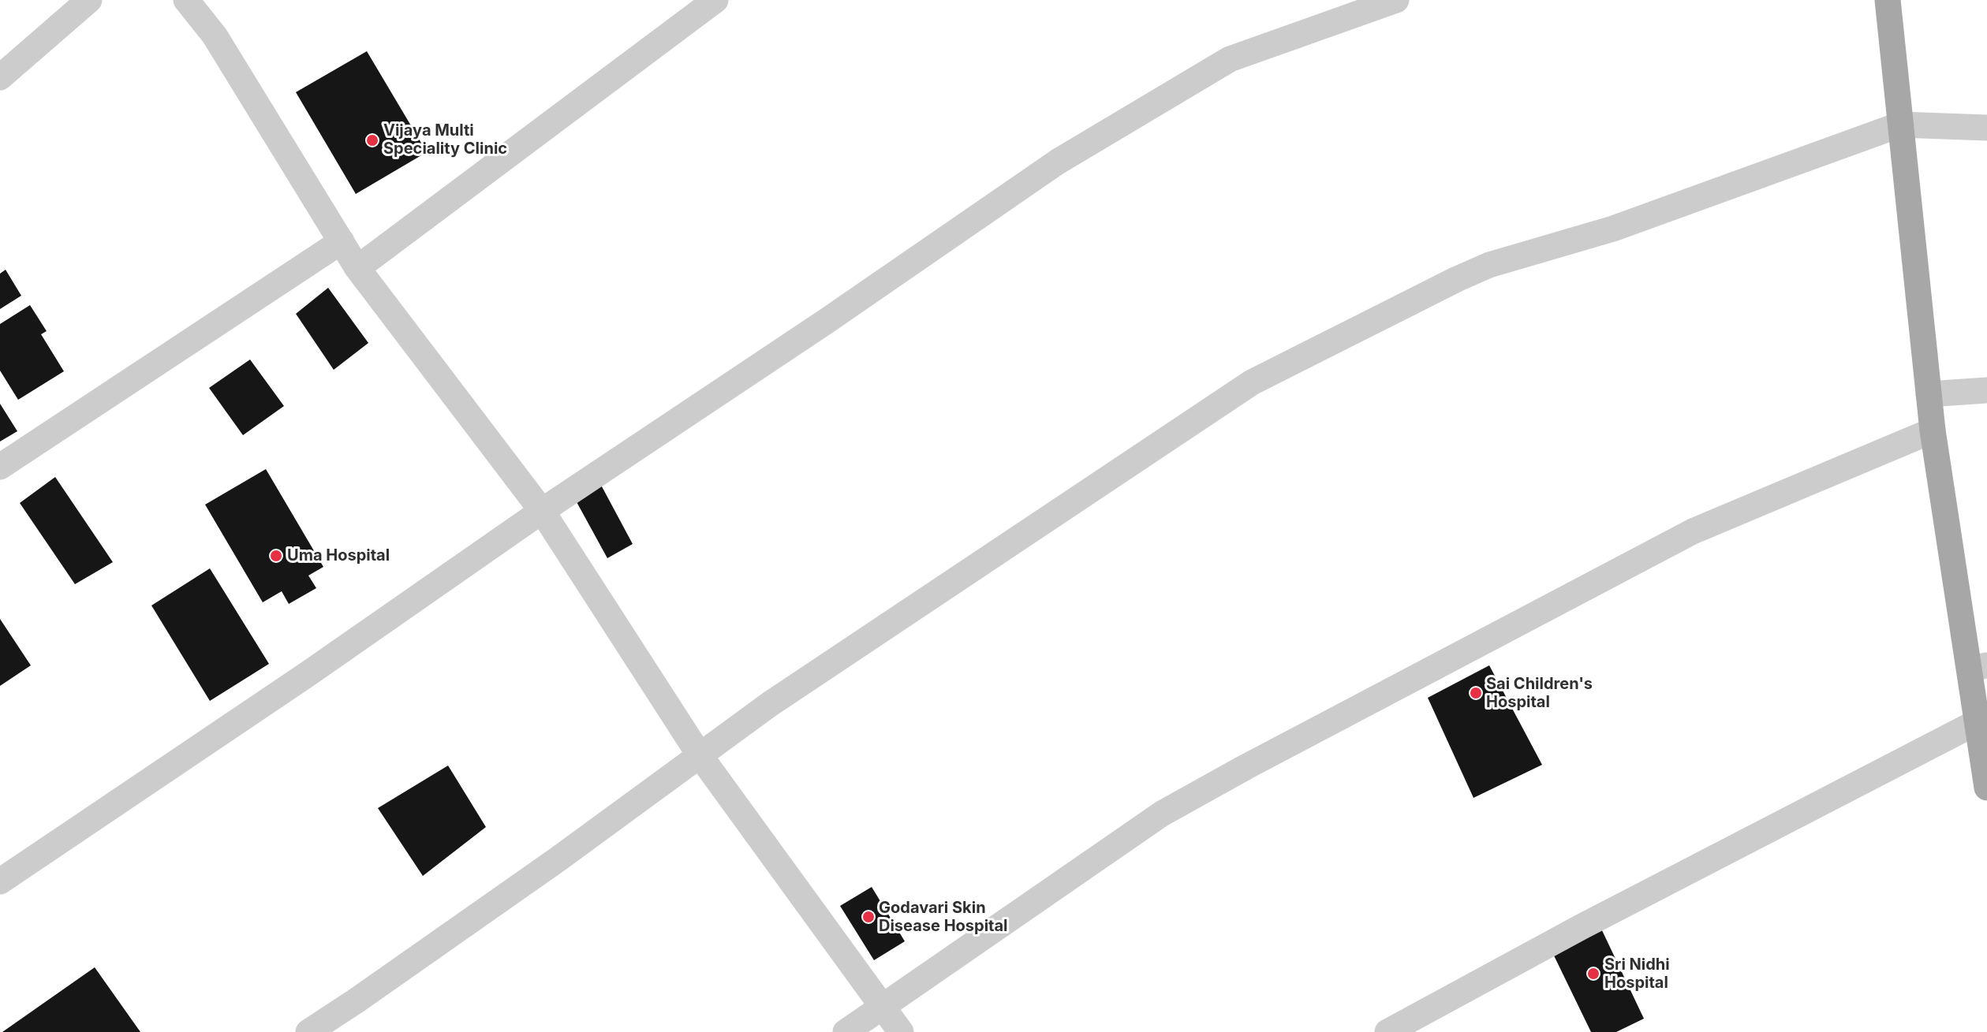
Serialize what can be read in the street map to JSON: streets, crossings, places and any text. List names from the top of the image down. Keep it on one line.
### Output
{"places":["Vijaya Multi Speciality Clinic","Uma Hospital","Sai Children's Hospital","Godavari Skin Disease Hospital","Sri Nidhi Hospital"]}
